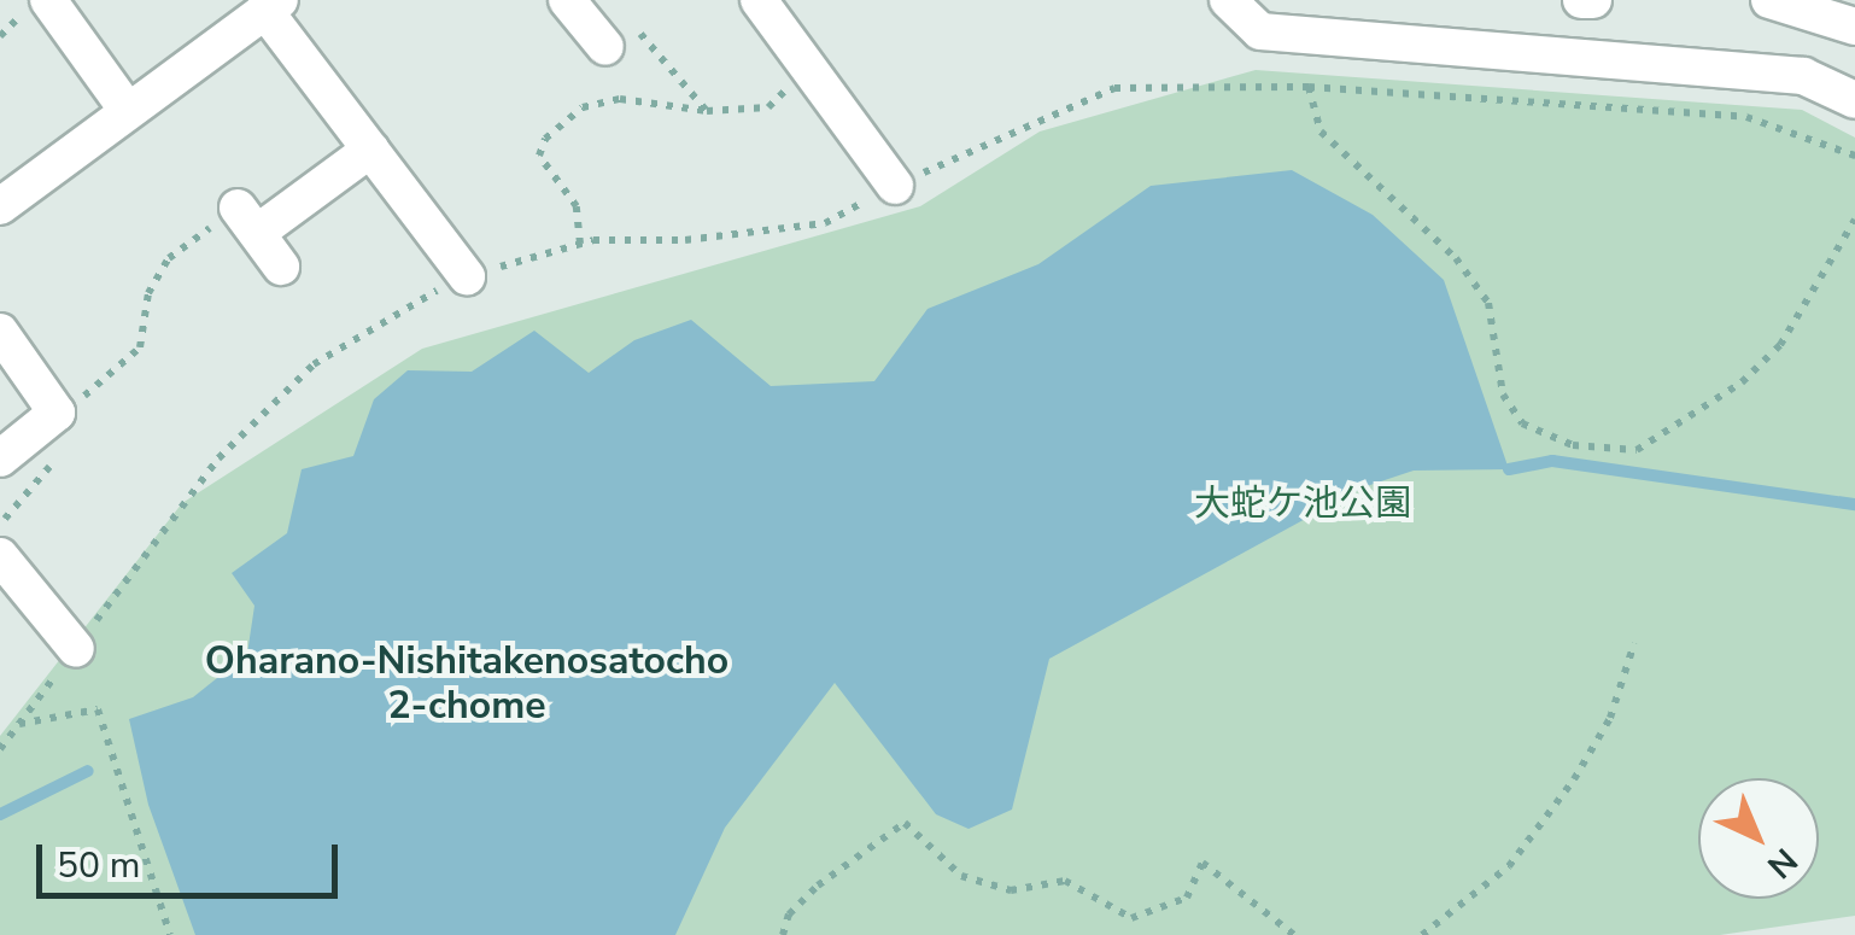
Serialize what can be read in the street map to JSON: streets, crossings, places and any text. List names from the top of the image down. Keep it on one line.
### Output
{"districts":["Oharano-Nishitakenosatocho 2-chome"],"parks":["大蛇ケ池公園"],"scale_bar":"50 m","north":"bottom right"}
